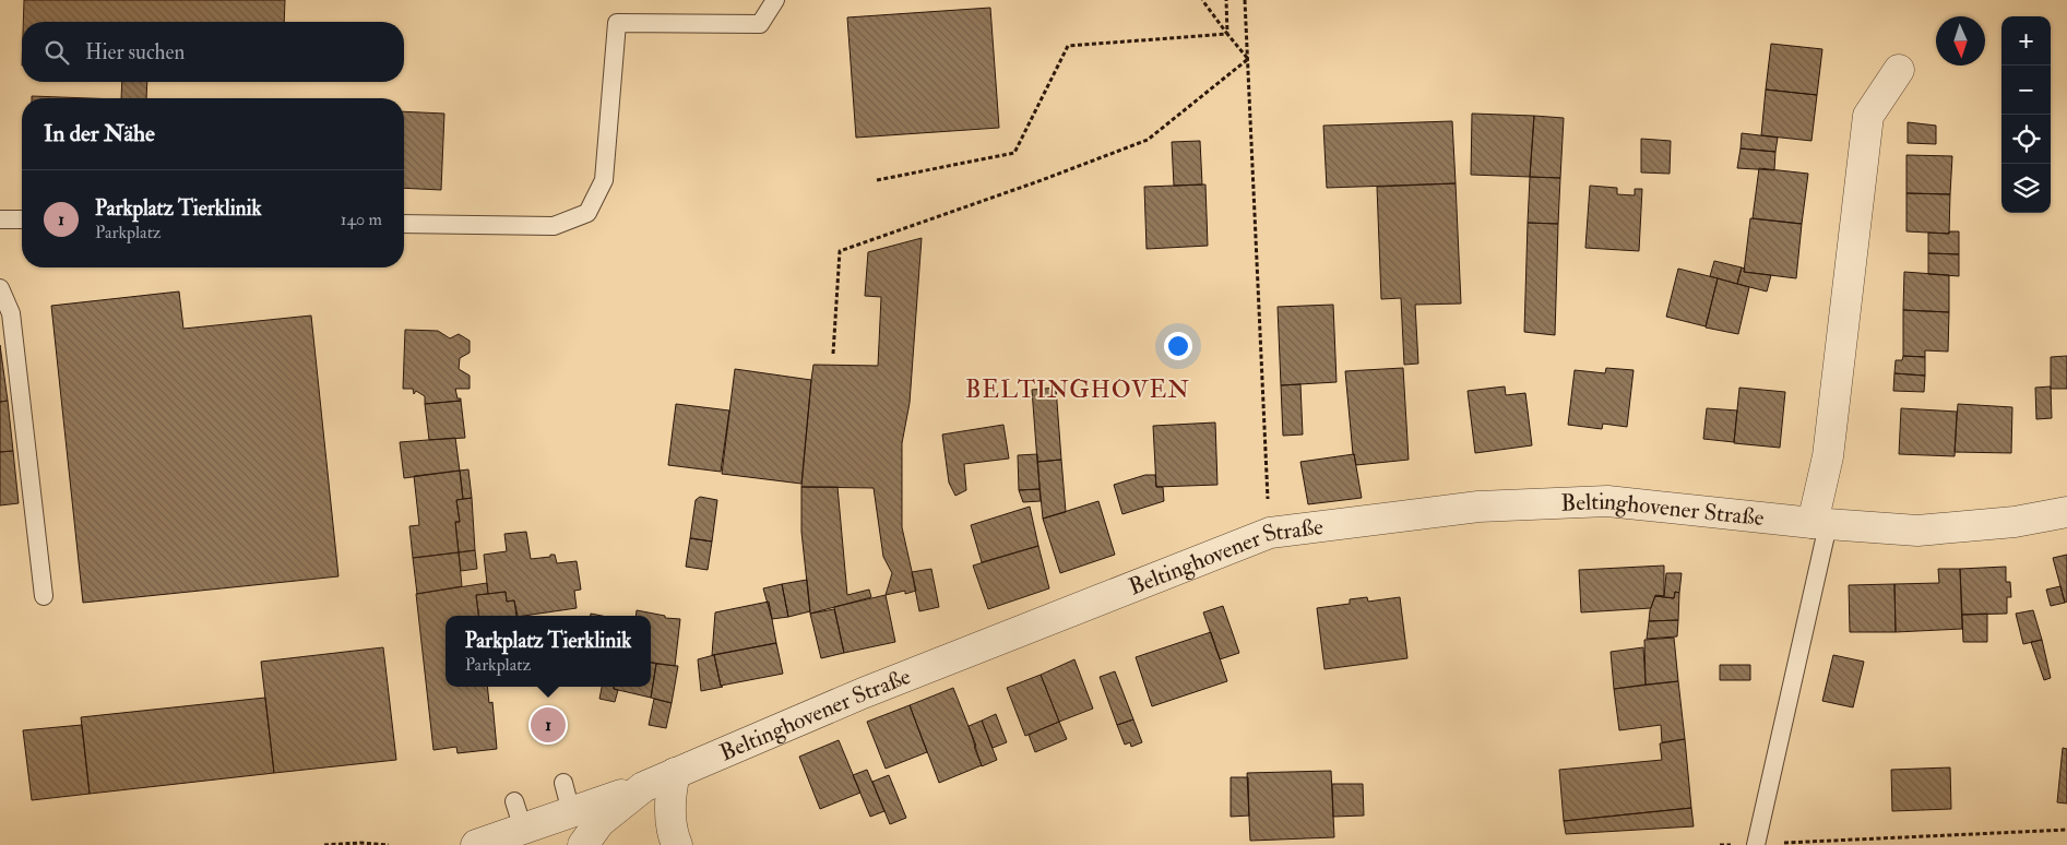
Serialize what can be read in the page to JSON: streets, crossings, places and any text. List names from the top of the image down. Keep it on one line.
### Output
{"streets":{"street":["Beltinghovener Straße"]},"districts":["BELTINGHOVEN"],"north":"bottom","page":{"map_buttons":["+","−"],"search":"Hier suchen","heading":"In der Nähe","list":[{"mark":"1","name":"Parkplatz Tierklinik","note":"Parkplatz","value":"140 m"}],"popup":["Parkplatz Tierklinik","Parkplatz"],"pins":"1"}}
